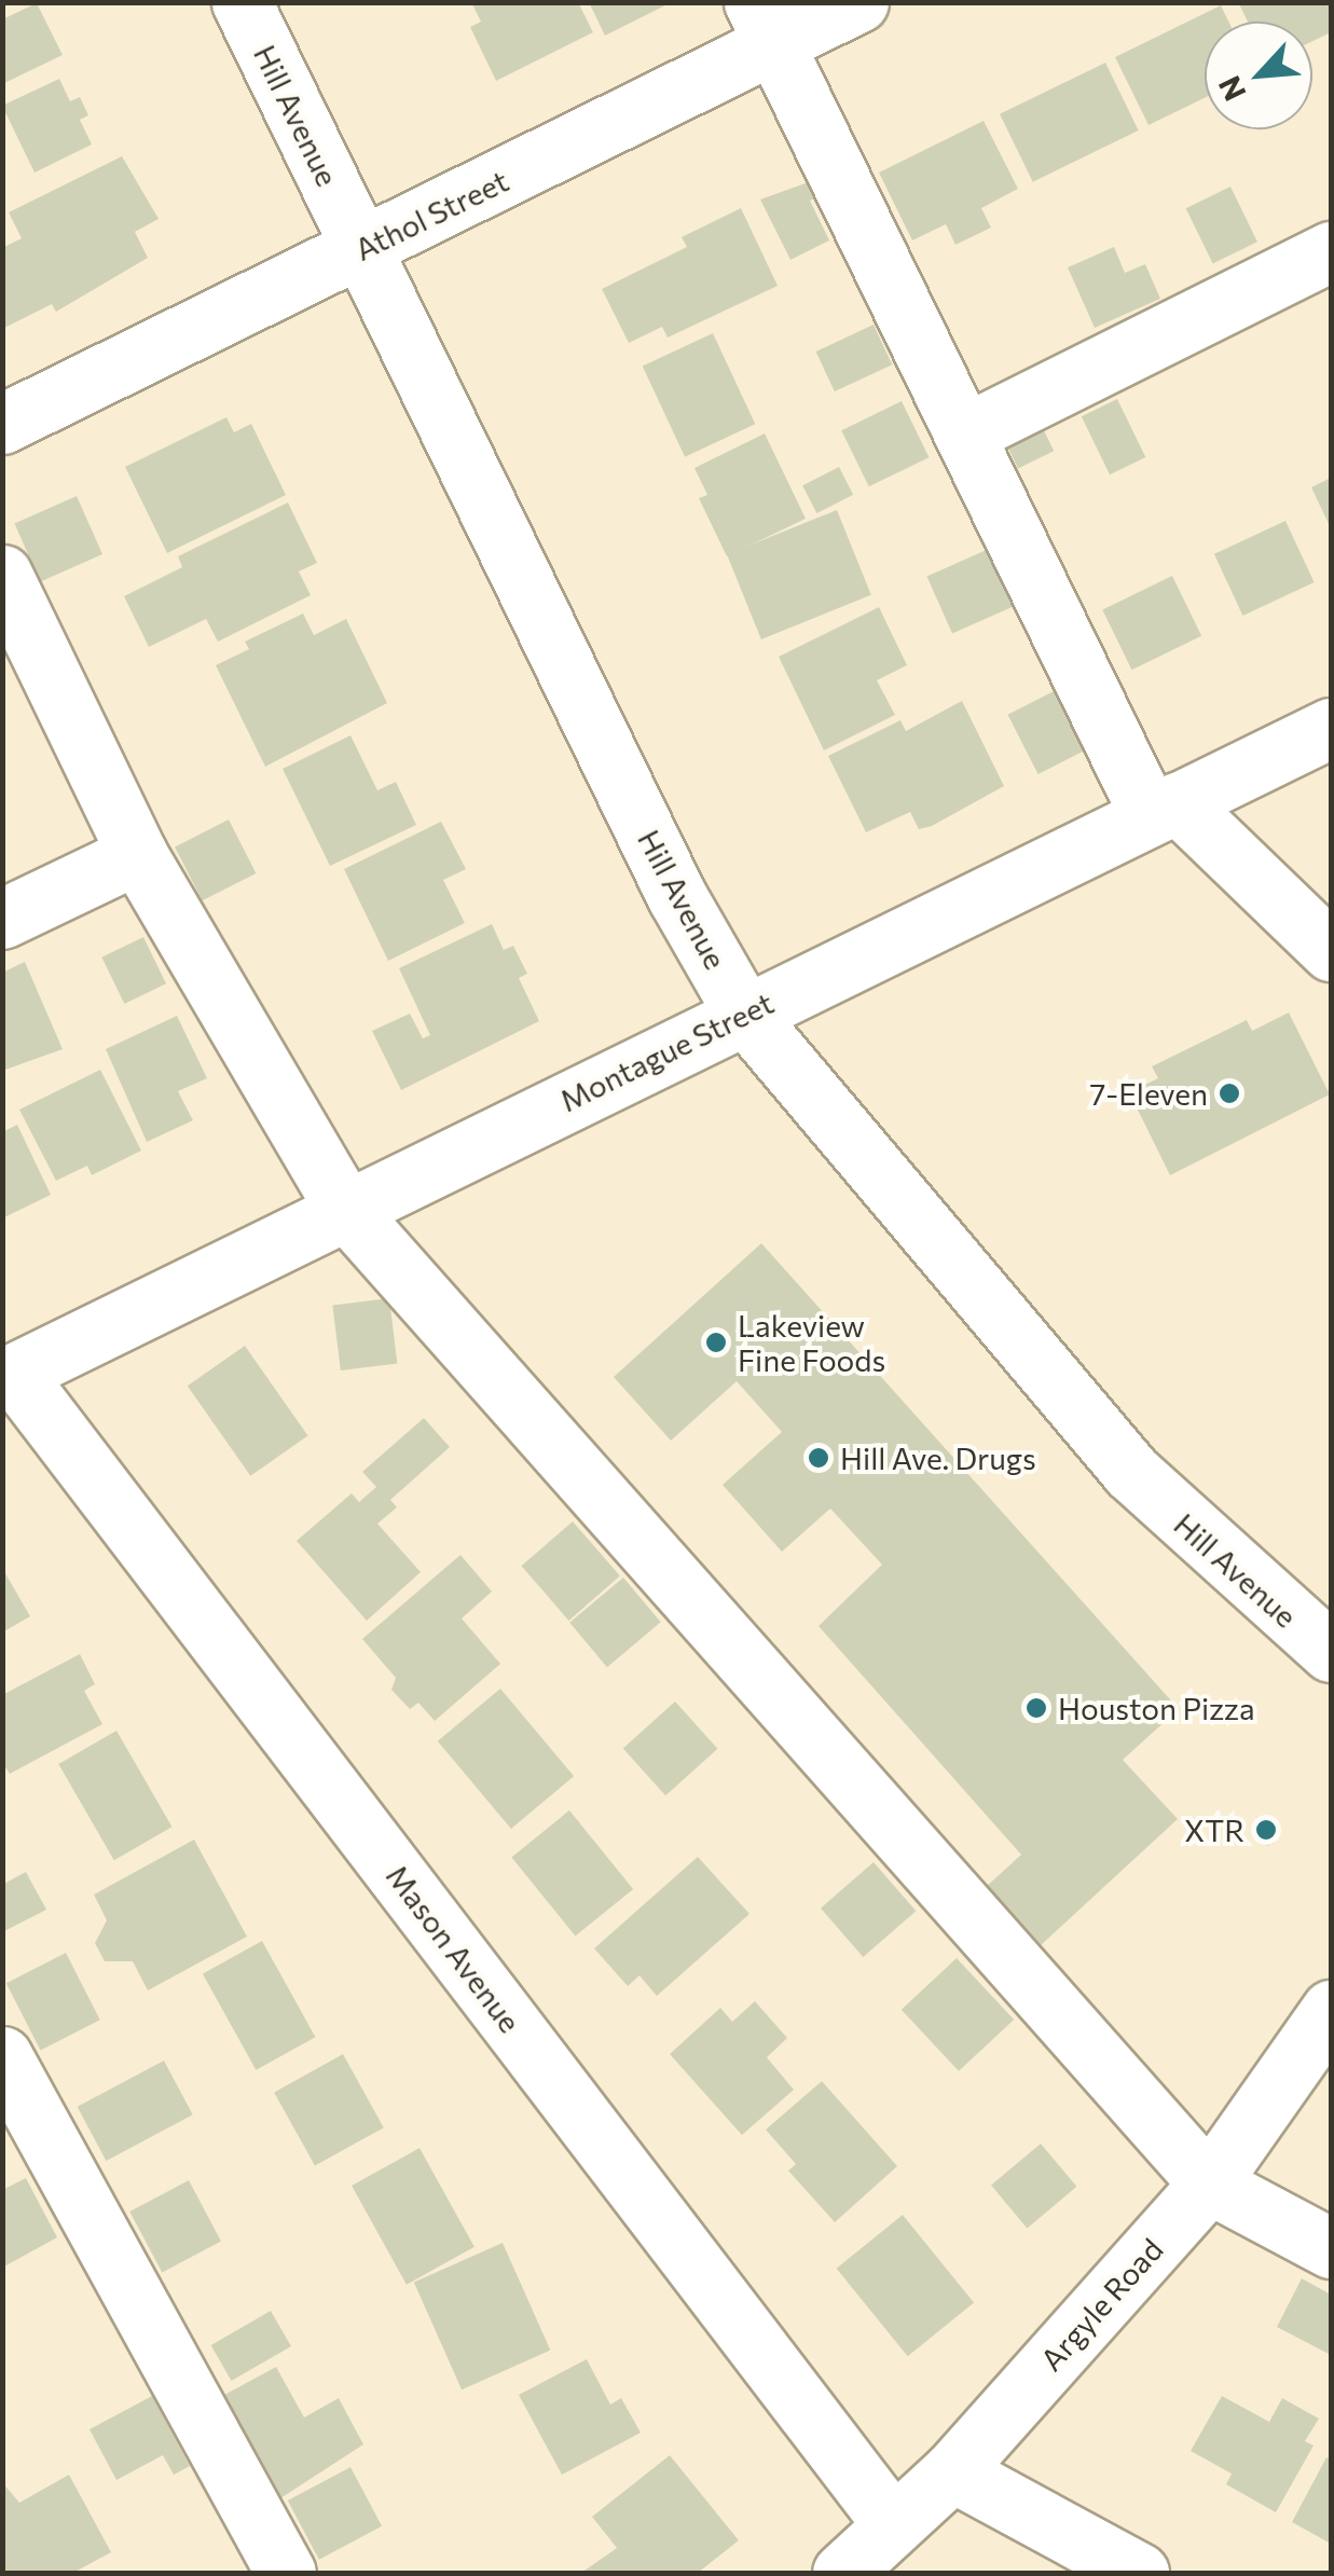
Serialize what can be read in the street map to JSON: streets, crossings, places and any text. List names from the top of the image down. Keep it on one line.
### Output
{"streets":{"street":["Hill Avenue","Athol Street","Montague Street","Mason Avenue","Argyle Road"]},"crossings":[["Hill Avenue","Athol Street"],["Hill Avenue","Montague Street"],["Montague Street","Mason Avenue"],["Mason Avenue","Argyle Road"]],"places":["7-Eleven","Lakeview Fine Foods","Hill Ave. Drugs","Houston Pizza","XTR"],"north":"bottom left"}
